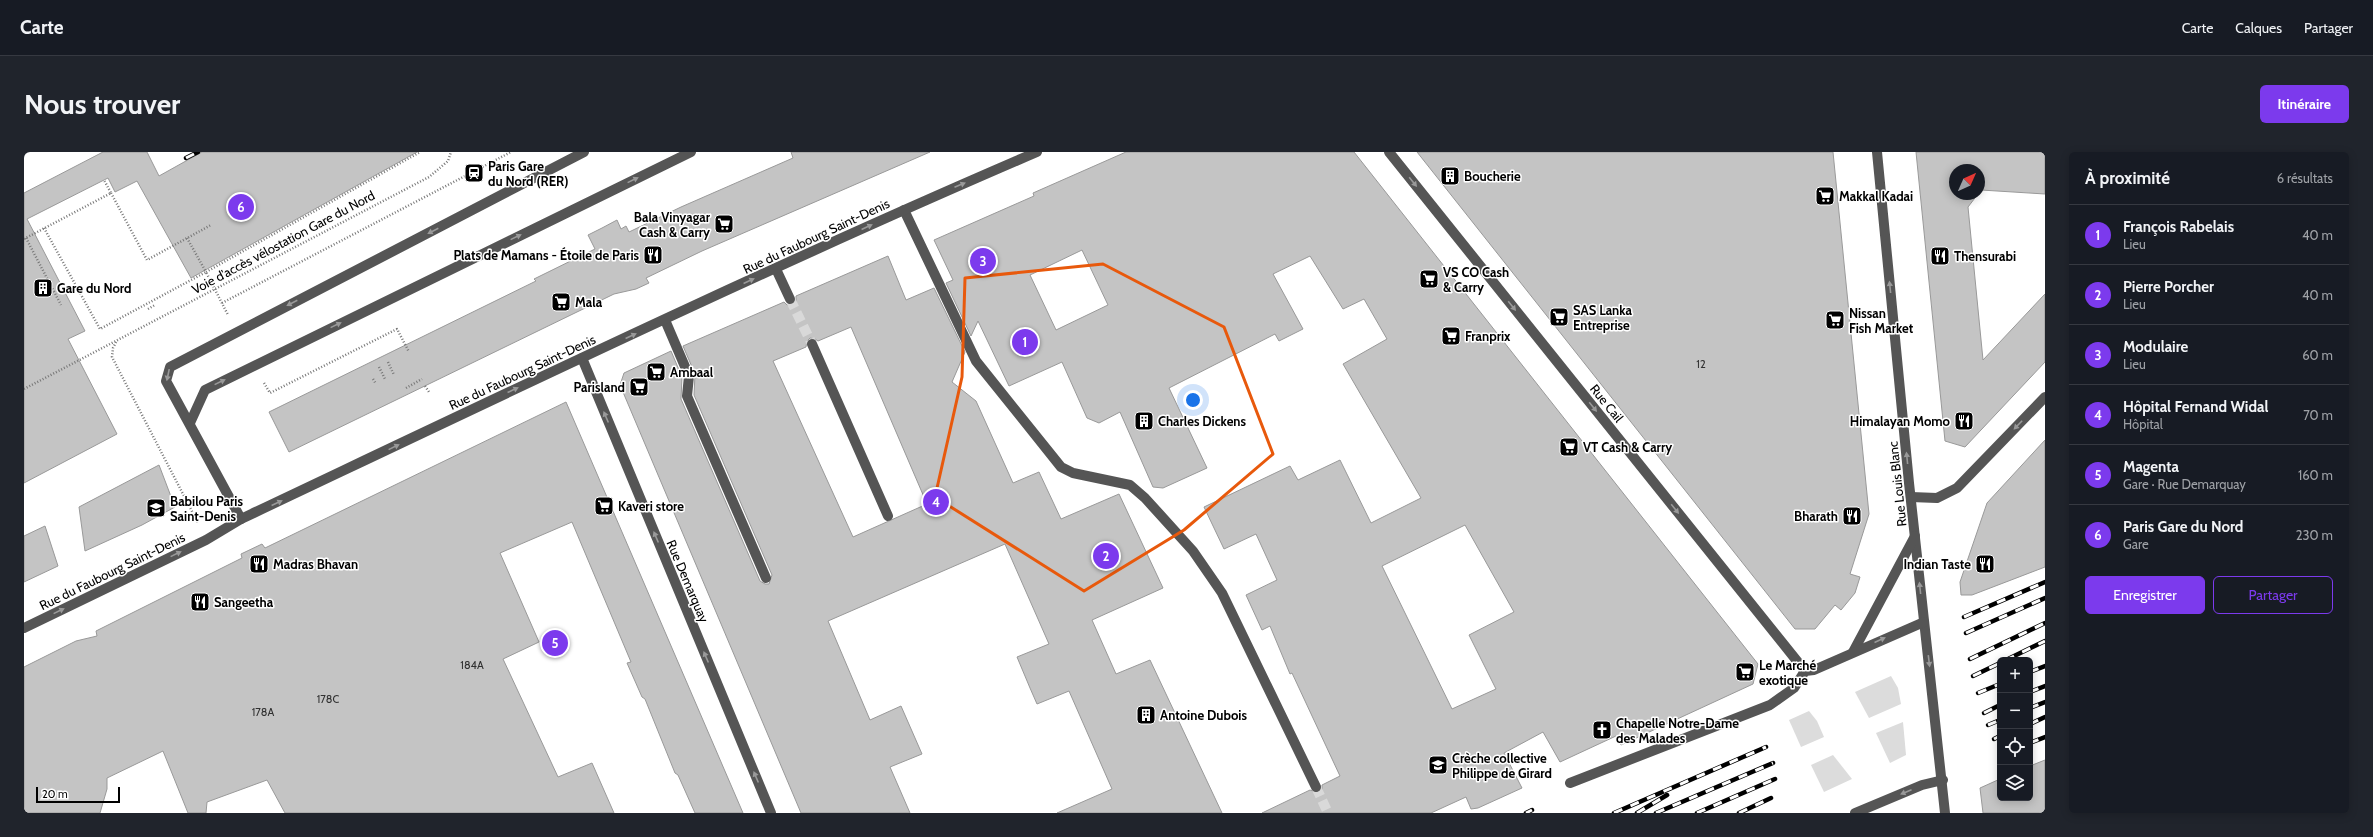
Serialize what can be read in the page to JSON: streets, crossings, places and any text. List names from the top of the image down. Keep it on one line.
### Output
{"streets":{"street":["Rue du Faubourg Saint-Denis","Rue Cail","Rue Louis Blanc","Rue Demarquay"],"path":["Voie d'accès vélostation Gare du Nord"]},"crossings":[["Rue du Faubourg Saint-Denis","Rue Demarquay"]],"one_way":["Rue du Faubourg Saint-Denis","Rue Cail"],"places":{"station":["Paris Gare du Nord (RER)"],"building":["Boucherie","Gare du Nord","Charles Dickens","Antoine Dubois"],"supermarket":["Makkal Kadai","Bala Vinyagar Cash & Carry","VS CO Cash & Carry","Mala","SAS Lanka Entreprise","Nissan Fish Market","Franprix","Ambaal","Parisland","VT Cash & Carry","Kaveri store","Le Marché exotique"],"restaurant":["Plats de Mamans - Étoile de Paris","Thensurabi","Himalayan Momo","Bharath","Madras Bhavan","Indian Taste","Sangeetha"],"school or university":["Babilou Paris Saint-Denis","Crèche collective Philippe de Girard"],"church":["Chapelle Notre-Dame des Malades"]},"house_numbers":["12","184A","178C","178A"],"scale_bar":"20 m","north":"top right","page":{"header":"Carte","nav":["Carte","Calques","Partager"],"buttons":["Itinéraire",["Enregistrer","Partager"]],"title":"Nous trouver","heading":["À proximité","6 résultats"],"pins":["6","3","1","4","2","5"],"list":[{"mark":"1","name":"François Rabelais","note":"Lieu","value":"40 m"},{"mark":"2","name":"Pierre Porcher","note":"Lieu","value":"40 m"},{"mark":"3","name":"Modulaire","note":"Lieu","value":"60 m"},{"mark":"4","name":"Hôpital Fernand Widal","note":"Hôpital","value":"70 m"},{"mark":"5","name":"Magenta","note":"Gare · Rue Demarquay","value":"160 m"},{"mark":"6","name":"Paris Gare du Nord","note":"Gare","value":"230 m"}],"map_buttons":["+","−"],"scale":"20 m"}}
